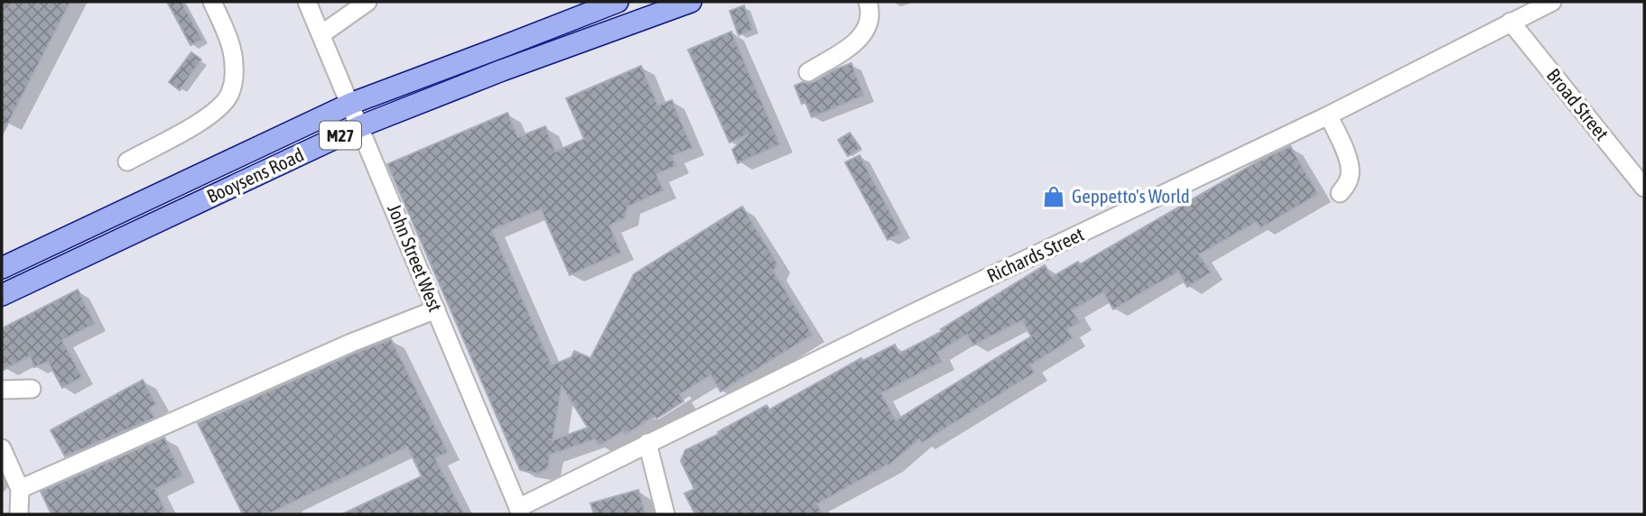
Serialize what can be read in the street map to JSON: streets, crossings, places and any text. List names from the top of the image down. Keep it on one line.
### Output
{"streets":{"main road":["M27","Booysens Road"],"street":["Broad Street","Richards Street","John Street West"]},"crossings":[["Broad Street","Richards Street"],["Booysens Road","John Street West"],["Richards Street","John Street West"]],"places":{"shop":["Geppetto's World"]}}
